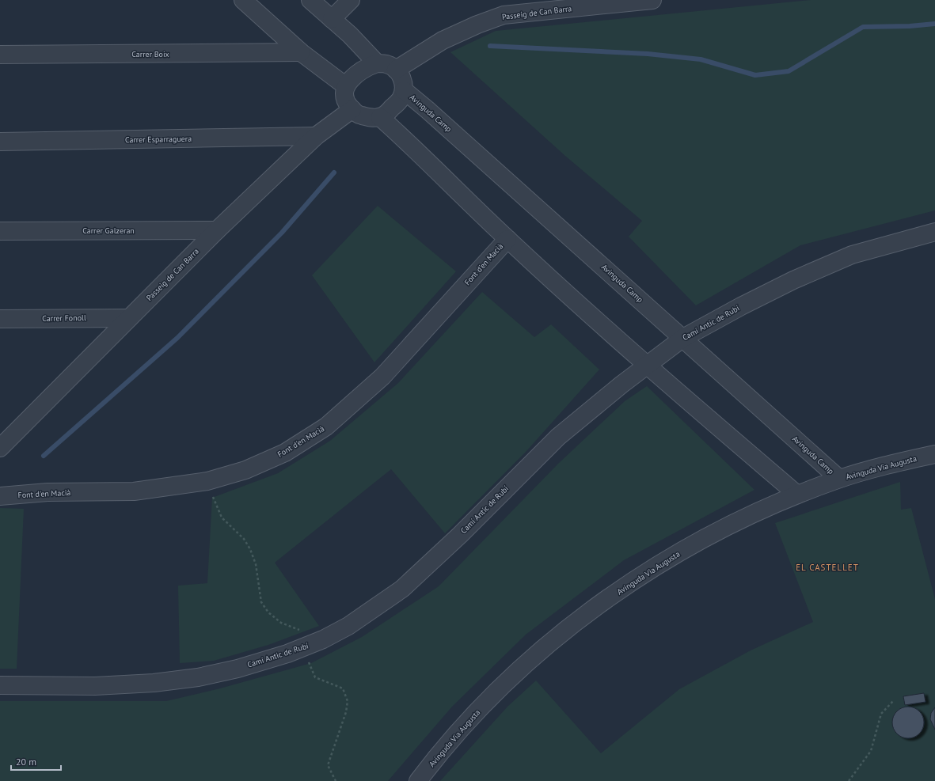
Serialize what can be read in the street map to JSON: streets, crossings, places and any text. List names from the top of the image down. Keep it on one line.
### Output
{"streets":{"street":["Passeig de Can Barra","Carrer Boix","Avinguda Camp","Carrer Esparraguera","Carrer Galzeran","Font d'en Macià","Carrer Fonoll","Camí Antic de Rubí","Avinguda Via Augusta"]},"crossings":[["Passeig de Can Barra","Avinguda Camp"],["Passeig de Can Barra","Carrer Esparraguera"],["Passeig de Can Barra","Carrer Galzeran"],["Passeig de Can Barra","Carrer Fonoll"],["Avinguda Camp","Camí Antic de Rubí"],["Avinguda Camp","Avinguda Via Augusta"]],"districts":["EL CASTELLET"],"scale_bar":"20 m"}
